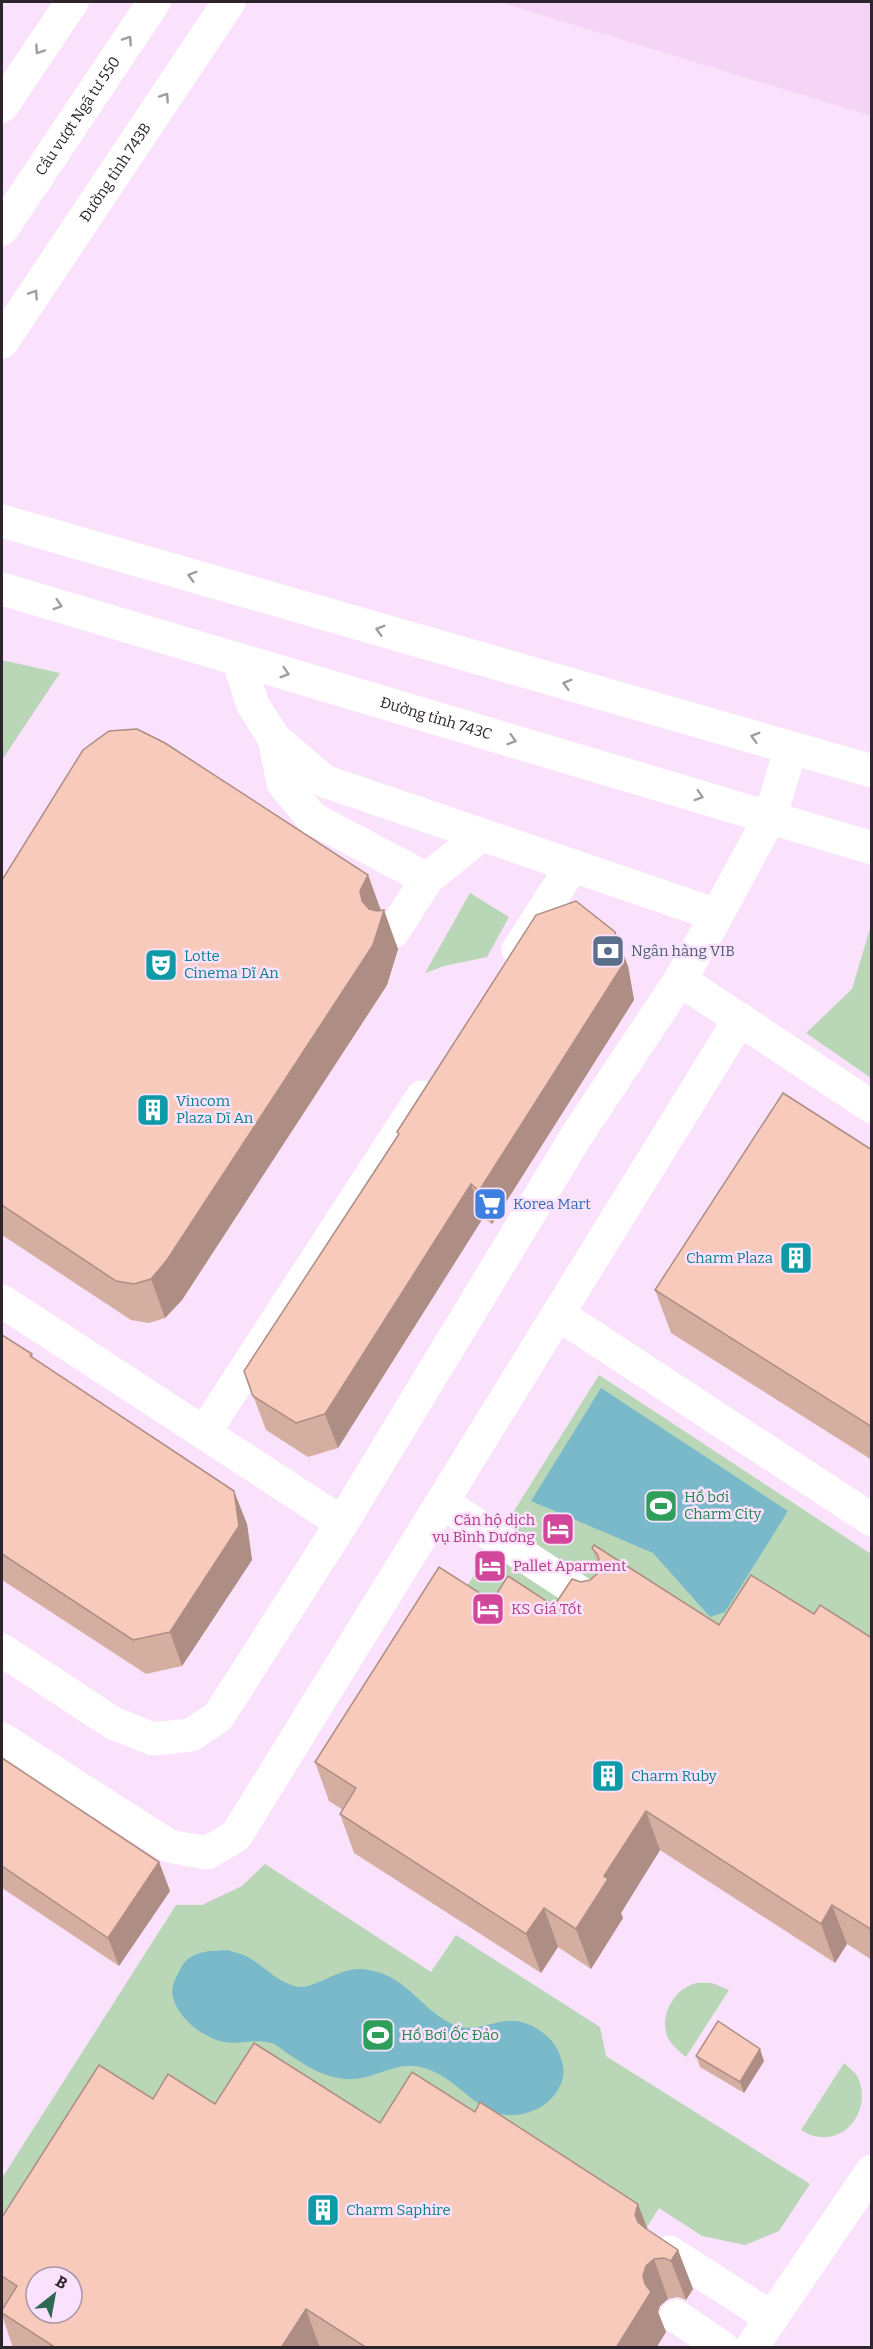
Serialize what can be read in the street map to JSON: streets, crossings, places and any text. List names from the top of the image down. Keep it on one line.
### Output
{"streets":{"main road":["Cầu vượt Ngã tư 550","Đường tỉnh 743B","Đường tỉnh 743C"]},"places":{"bank":["Ngân hàng VIB"],"theatre":["Lotte Cinema Dĩ An"],"building":["Vincom Plaza Dĩ An","Charm Plaza","Charm Ruby","Charm Saphire"],"supermarket":["Korea Mart"],"sports":["Hồ bơi Charm City","Hồ Bơi Ốc Đảo"],"hotel":["Căn hộ dịch vụ Bình Dương","Pallet Aparment","KS Giá Tốt"]},"north":"top right"}
